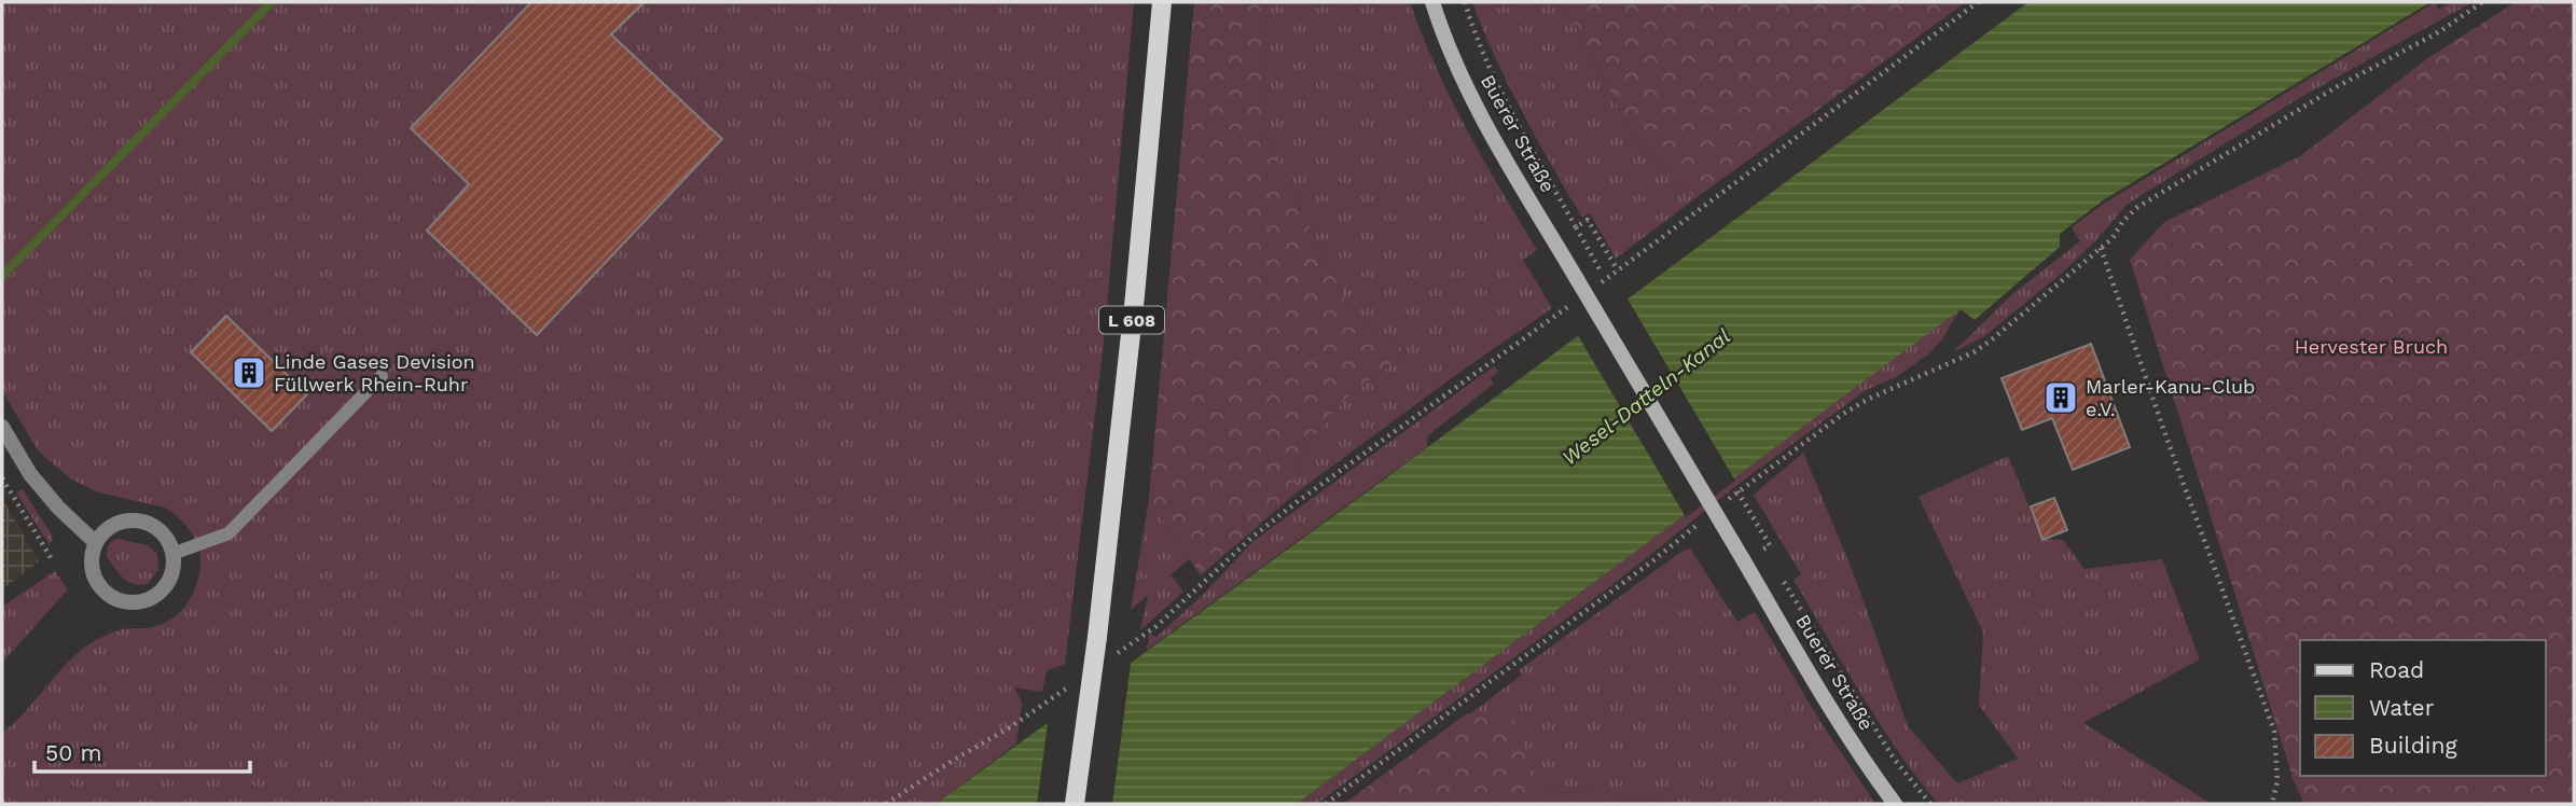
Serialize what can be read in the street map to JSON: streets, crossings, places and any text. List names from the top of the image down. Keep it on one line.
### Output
{"streets":{"main road":["L 608"],"street":["Buerer Straße"]},"water":["Wesel-Datteln-Kanal"],"parks":["Hervester Bruch"],"places":{"building":["Linde Gases Devision Füllwerk Rhein-Ruhr","Marler-Kanu-Club e.V."]},"legend":["Road","Water","Building"],"scale_bar":"50 m"}
